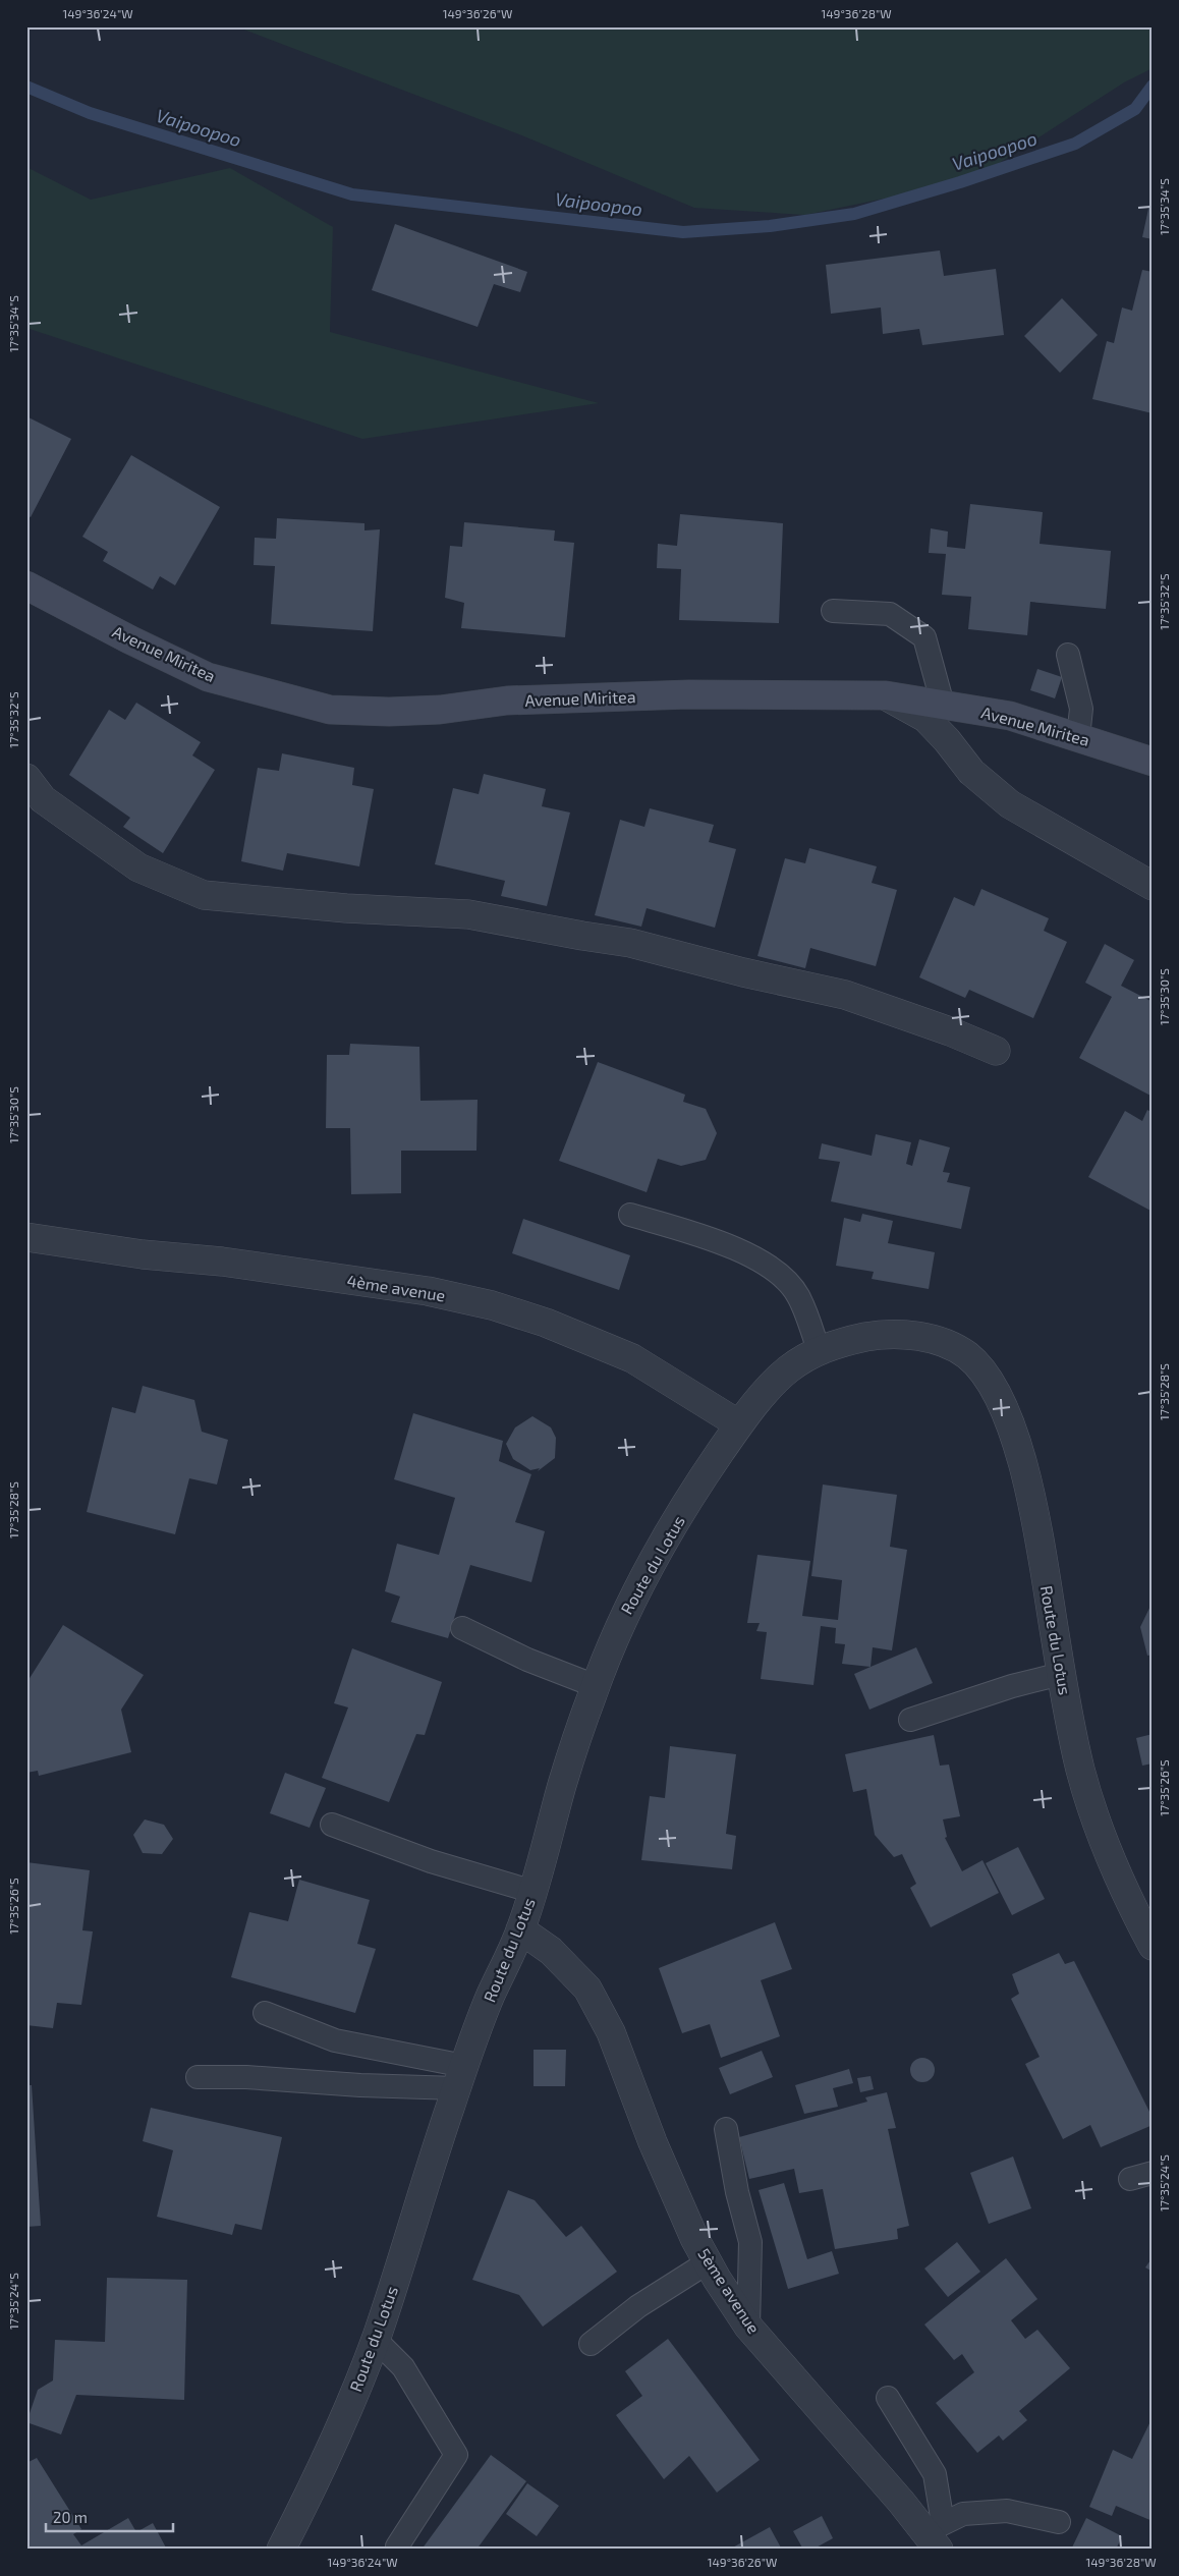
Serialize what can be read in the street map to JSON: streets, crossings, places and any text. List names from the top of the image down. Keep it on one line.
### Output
{"streets":{"main road":["Avenue Miritea"],"street":["4ème avenue","Route du Lotus","5ème avenue"]},"crossings":[["4ème avenue","Route du Lotus"],["Route du Lotus","5ème avenue"]],"water":["Vaipoopoo"],"scale_bar":"20 m","coordinates":["149°36'24\"W","149°36'26\"W","149°36'28\"W","17°35'34\"S","17°35'32\"S","17°35'30\"S","17°35'28\"S","17°35'26\"S","17°35'24\"S"]}
